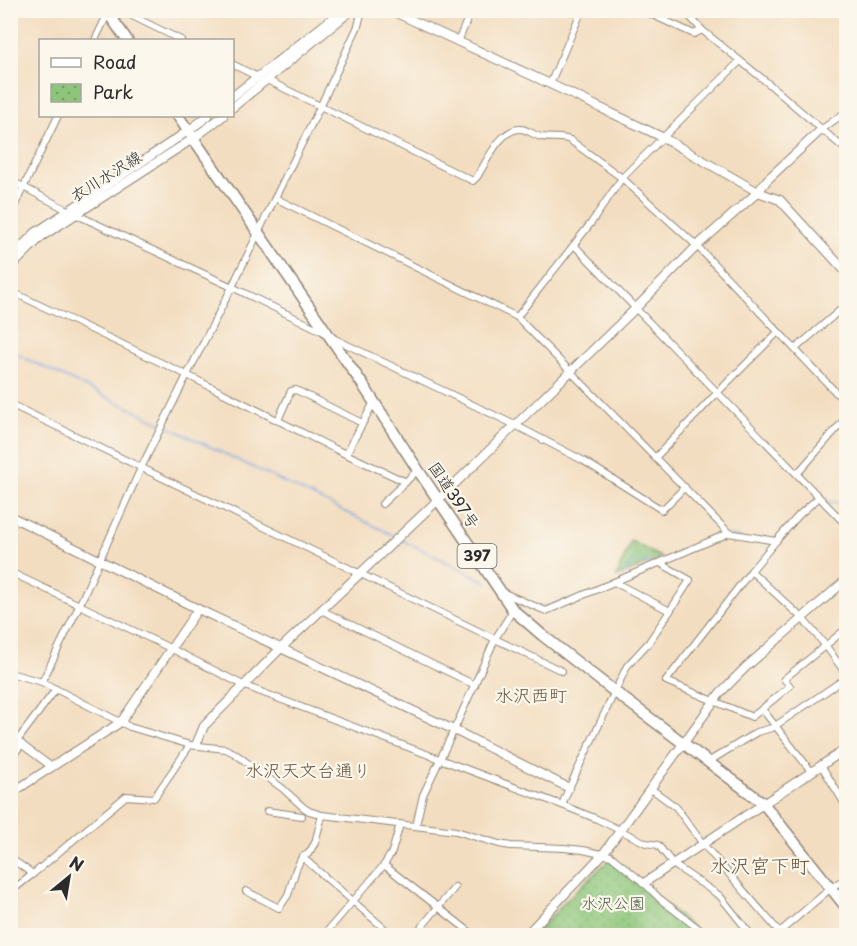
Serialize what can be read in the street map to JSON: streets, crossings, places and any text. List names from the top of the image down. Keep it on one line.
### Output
{"streets":{"highway":["国道397号","397"],"street":["衣川水沢線"]},"crossings":[["衣川水沢線","国道397号"]],"districts":["水沢西町","水沢天文台通り","水沢宮下町"],"parks":["水沢公園"],"legend":["Road","Park"],"north":"top right"}
